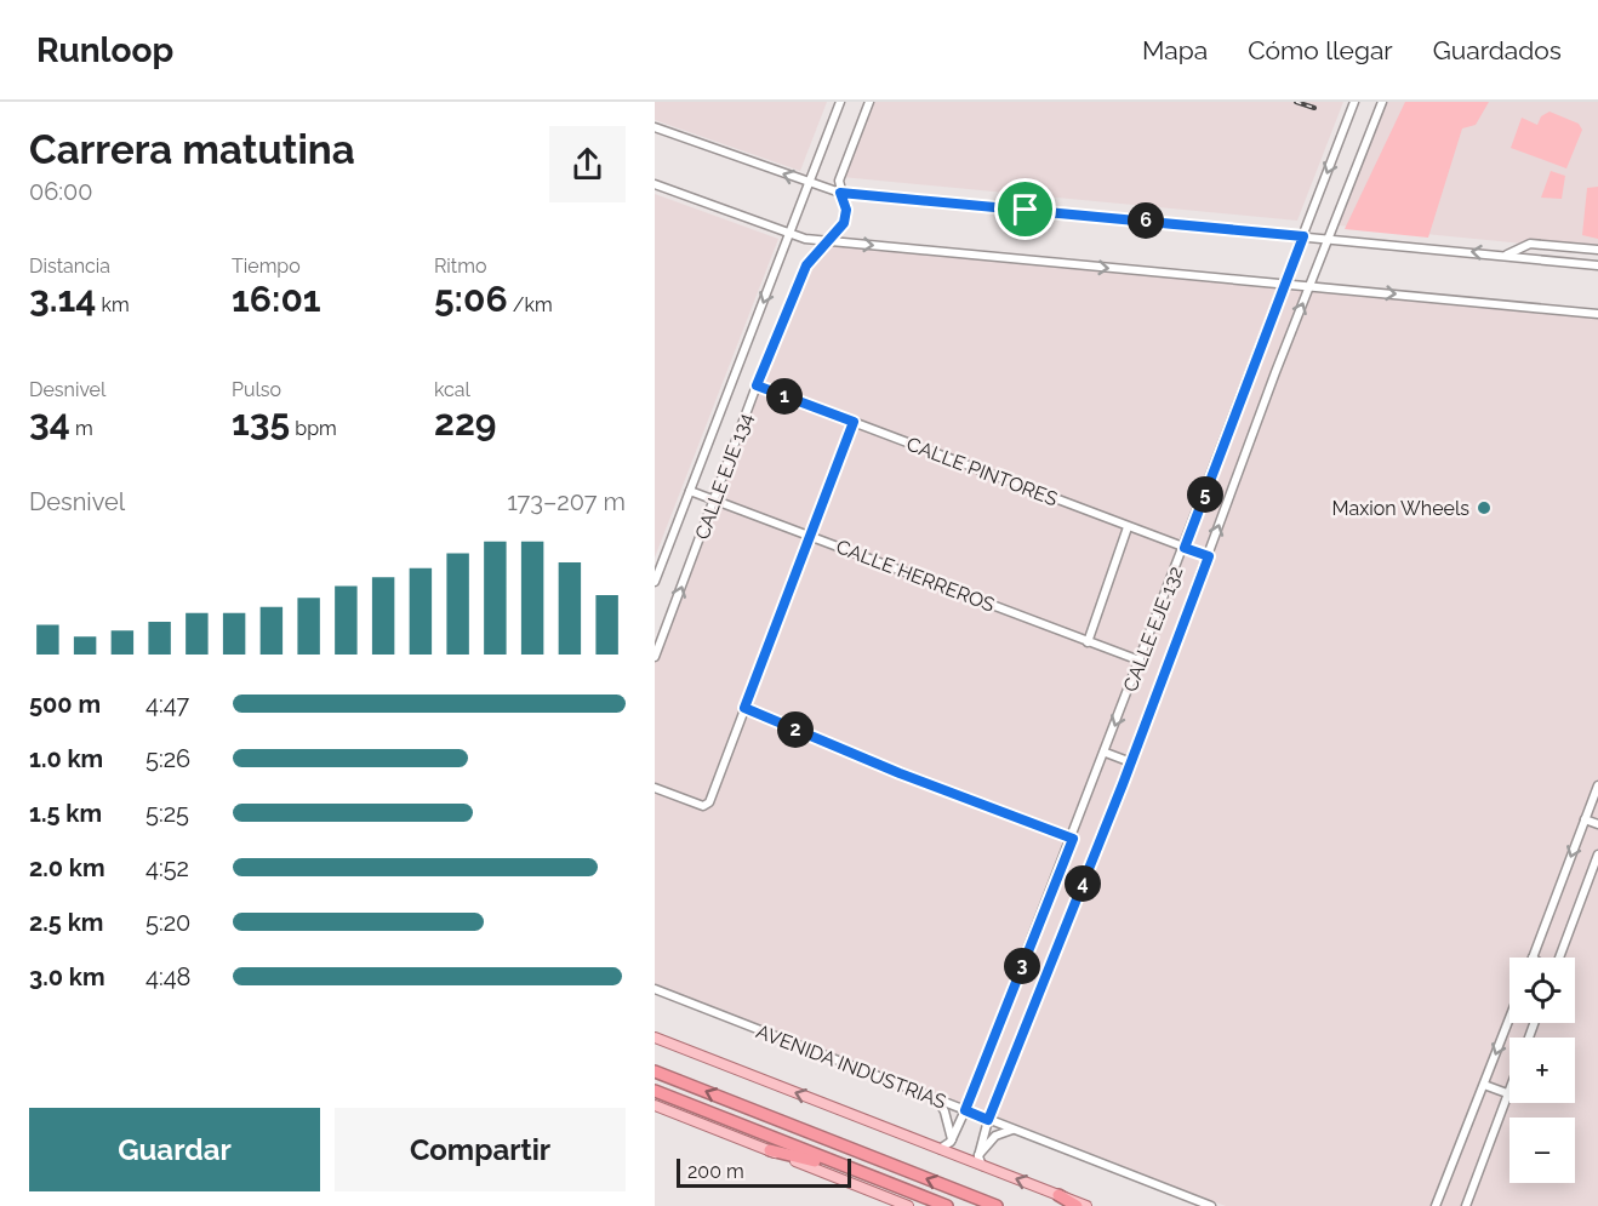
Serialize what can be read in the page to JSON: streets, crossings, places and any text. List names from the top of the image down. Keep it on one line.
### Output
{"streets":{"street":["CALLE PINTORES","CALLE EJE 134","CALLE HERREROS","CALLE EJE 132","AVENIDA INDUSTRIAS"]},"crossings":[["CALLE PINTORES","CALLE EJE 134"],["CALLE PINTORES","CALLE EJE 132"],["CALLE EJE 134","CALLE HERREROS"],["CALLE HERREROS","CALLE EJE 132"],["CALLE EJE 132","AVENIDA INDUSTRIAS"]],"places":["Maxion Wheels"],"scale_bar":"200 m","page":{"header":"Runloop","nav":["Mapa","Cómo llegar","Guardados"],"heading":["Carrera matutina","06:00"],"pins":["6","1","5","2","4","3"],"stats":[["Distancia","3.14 km"],["Tiempo","16:01"],["Ritmo","5:06 /km"],["Desnivel","34 m"],["Pulso","135 bpm"],["kcal","229"]],"chart":["Desnivel","173–207 m"],"list":[{"name":"500 m","note":"4:47"},{"name":"1.0 km","note":"5:26"},{"name":"1.5 km","note":"5:25"},{"name":"2.0 km","note":"4:52"},{"name":"2.5 km","note":"5:20"},{"name":"3.0 km","note":"4:48"}],"map_buttons":["+","−"],"buttons":["Guardar","Compartir"],"scale":"200 m"}}
